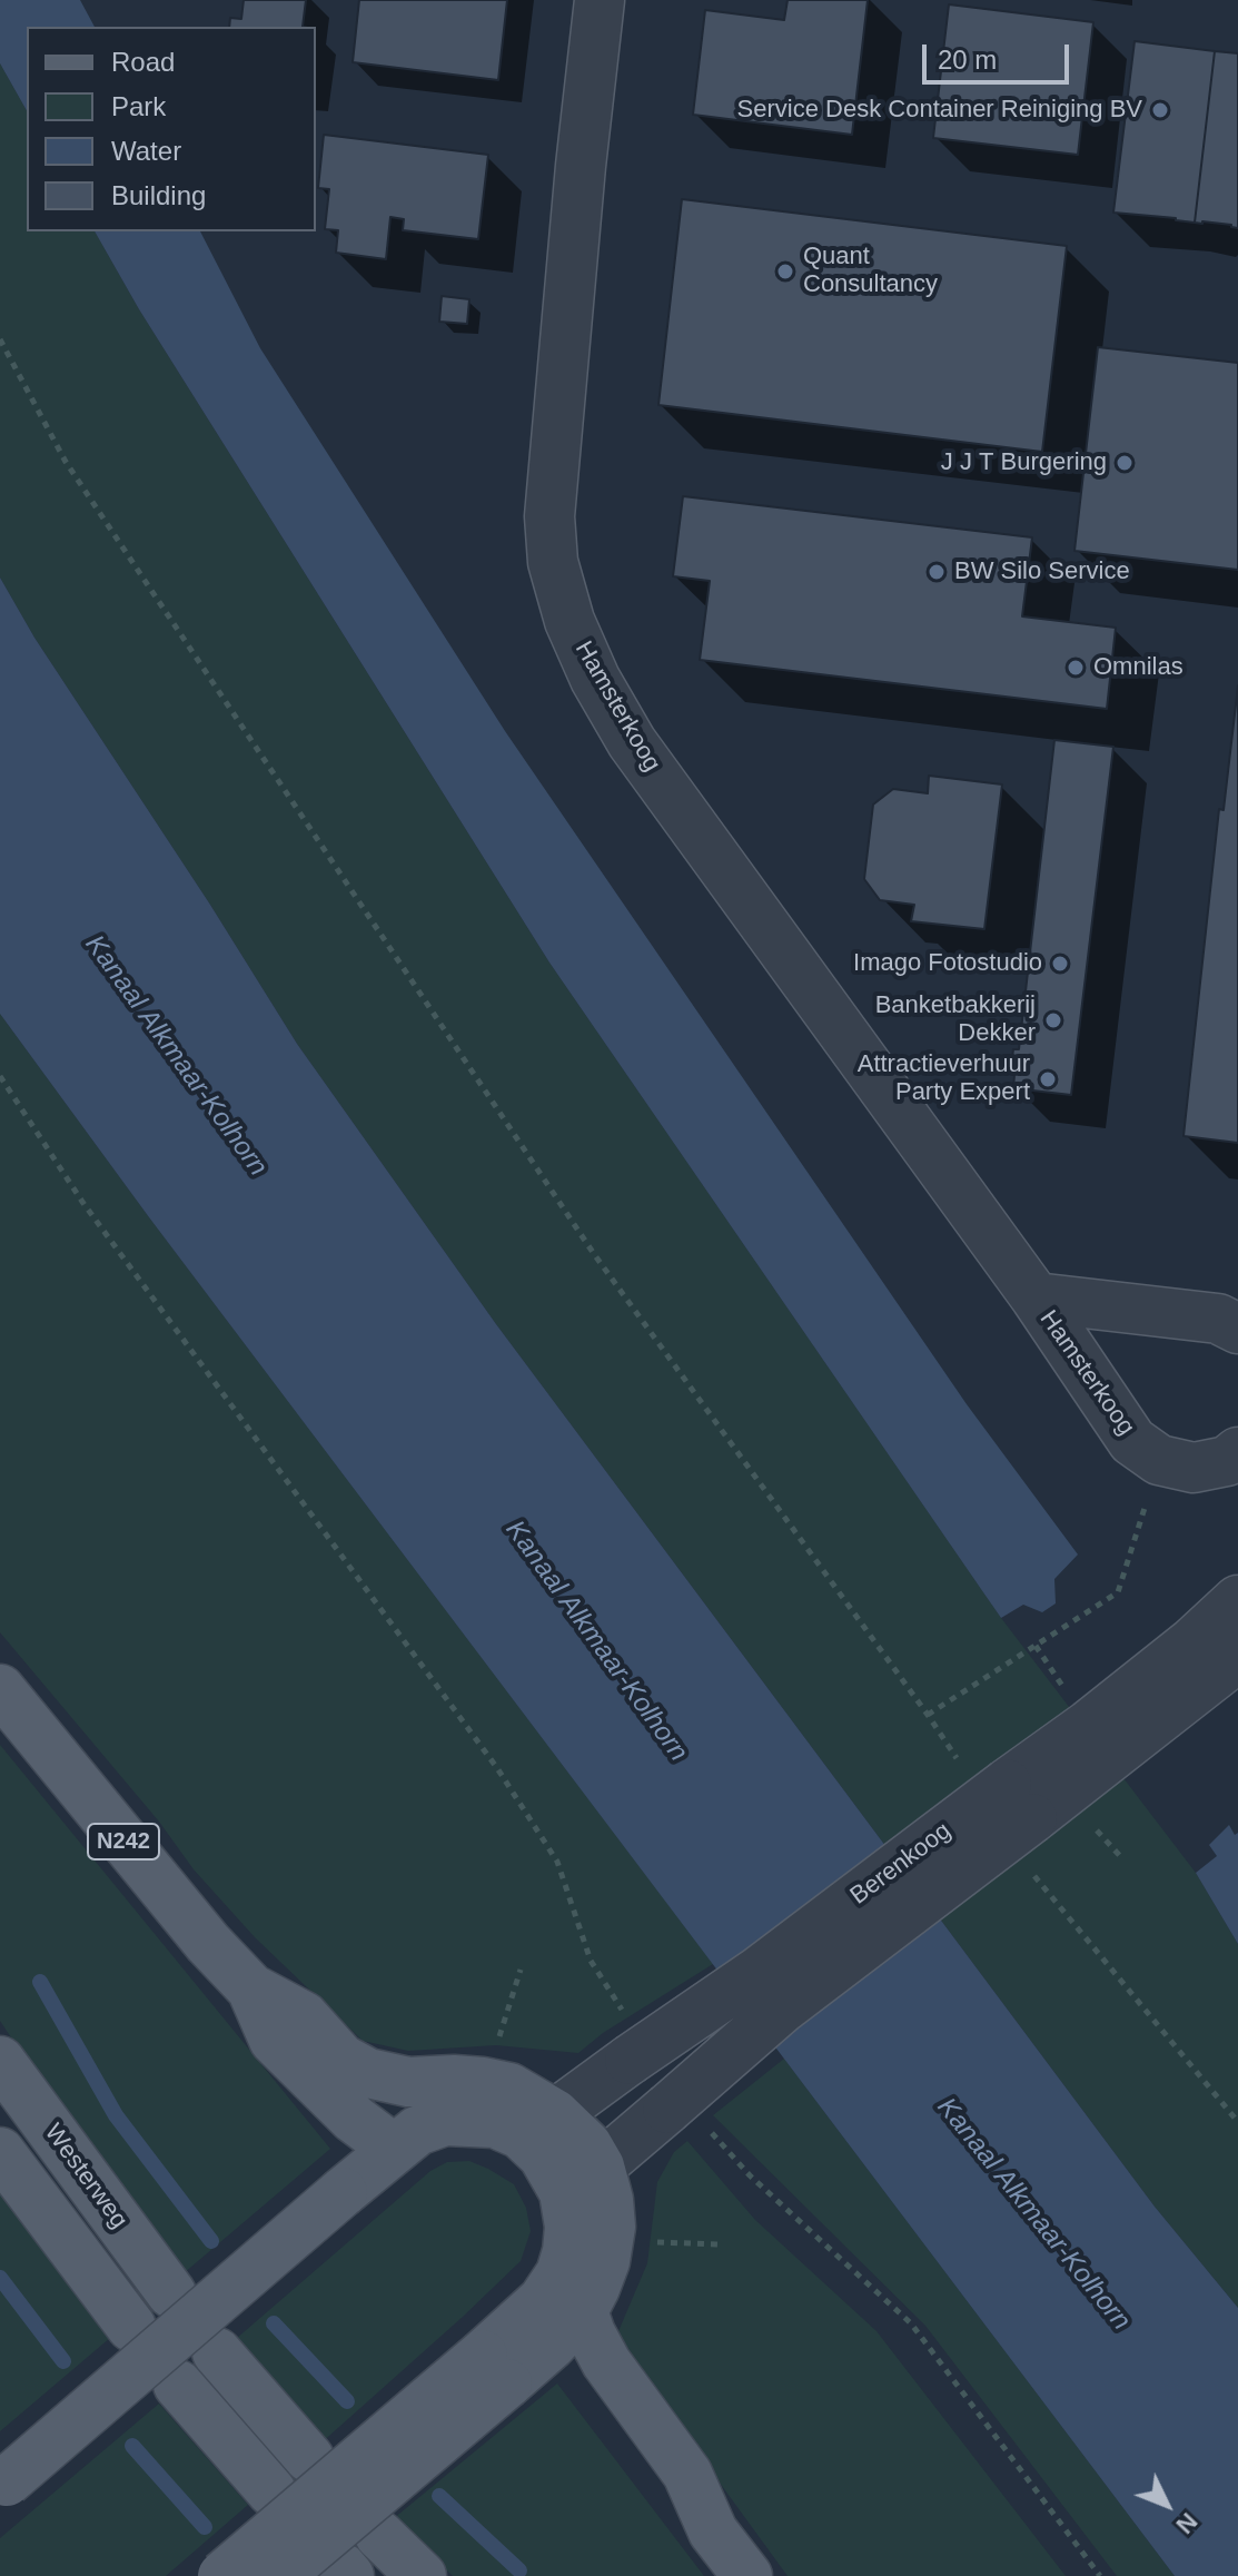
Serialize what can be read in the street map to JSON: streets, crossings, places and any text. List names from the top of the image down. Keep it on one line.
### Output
{"streets":{"main road":["N242","Westerweg"],"street":["Hamsterkoog","Berenkoog"]},"crossings":[["N242","Berenkoog"]],"water":["Kanaal Alkmaar-Kolhorn"],"places":["Service Desk Container Reiniging BV","Quant Consultancy","J J T Burgering","BW Silo Service","Omnilas","Imago Fotostudio","Banketbakkerij Dekker","Attractieverhuur Party Expert"],"legend":["Road","Park","Water","Building"],"scale_bar":"20 m","north":"bottom right"}
